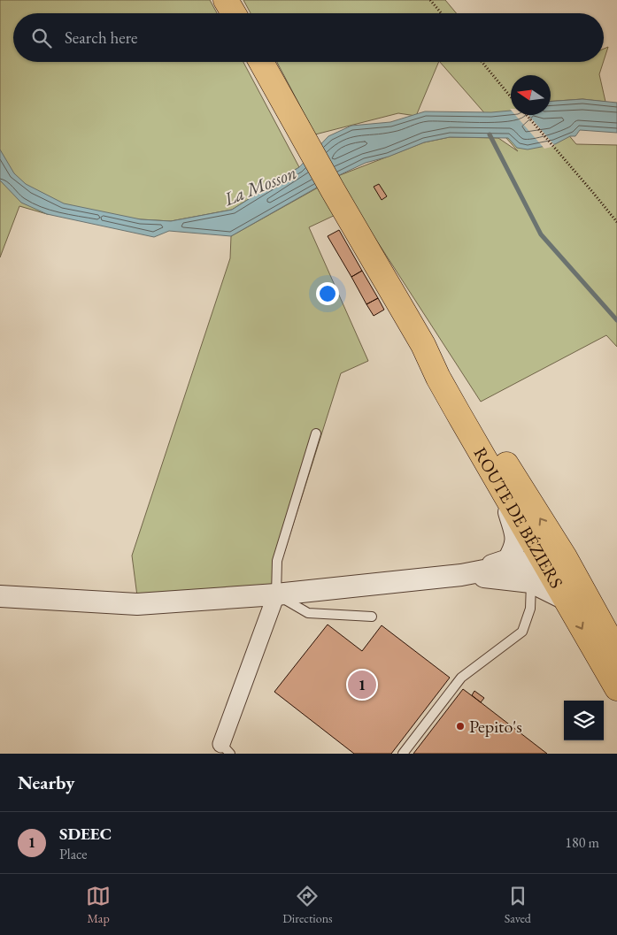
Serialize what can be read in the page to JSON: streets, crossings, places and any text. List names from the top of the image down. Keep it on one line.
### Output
{"streets":{"main road":["ROUTE DE BÉZIERS"]},"water":["La Mosson"],"places":["Pepito's"],"north":"left","page":{"search":"Search here","pins":"1","heading":"Nearby","list":[{"mark":"1","name":"SDEEC","note":"Place","value":"180 m"}],"nav":["Map","Directions","Saved"]}}
